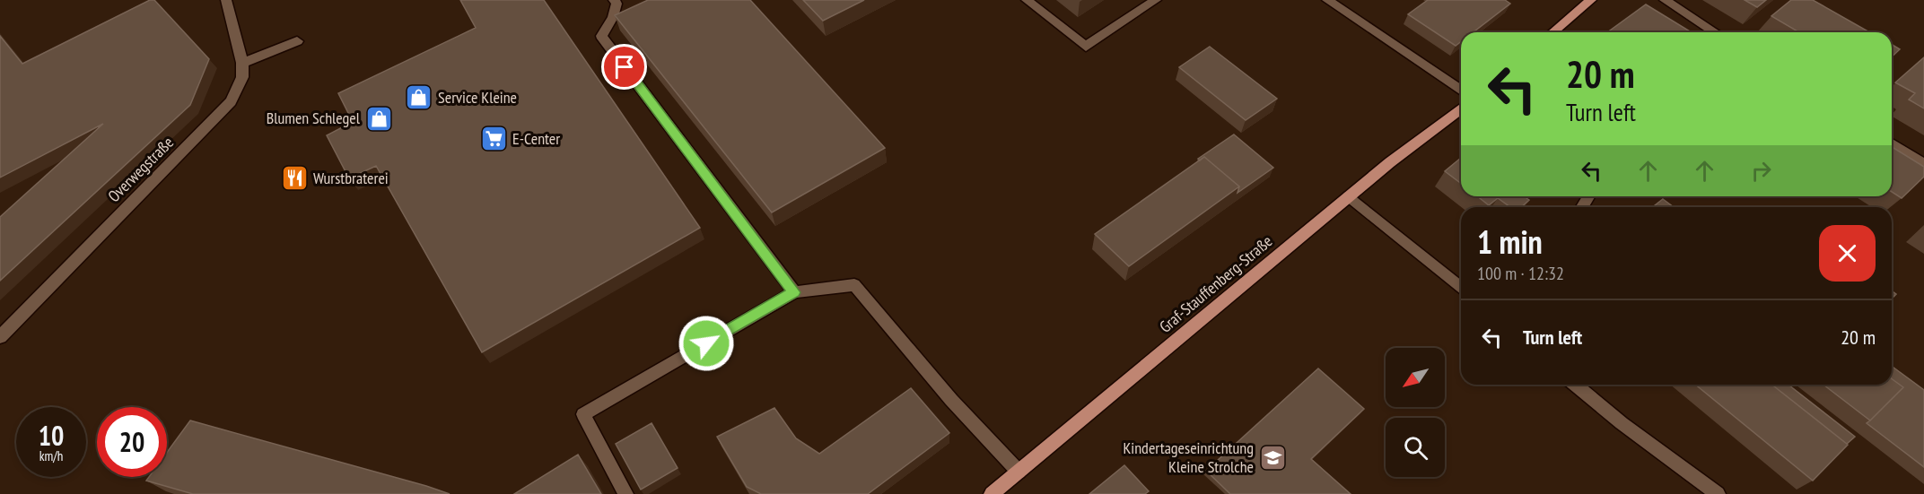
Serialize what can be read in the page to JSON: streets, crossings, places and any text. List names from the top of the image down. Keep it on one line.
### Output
{"streets":{"main road":["Graf-Stauffenberg-Straße"],"street":["Overwegstraße"]},"places":{"shop":["Service Kleine","Blumen Schlegel"],"supermarket":["E-Center"],"restaurant":["Wurstbraterei"],"school or university":["Kindertageseinrichtung Kleine Strolche"]},"north":"bottom left","page":{"turn":["20 m","Turn left"],"heading":["1 min","100 m · 12:32"],"list":[{"name":"Turn left","value":"20 m"}],"speed":"10 km/h","limit":"20"}}
